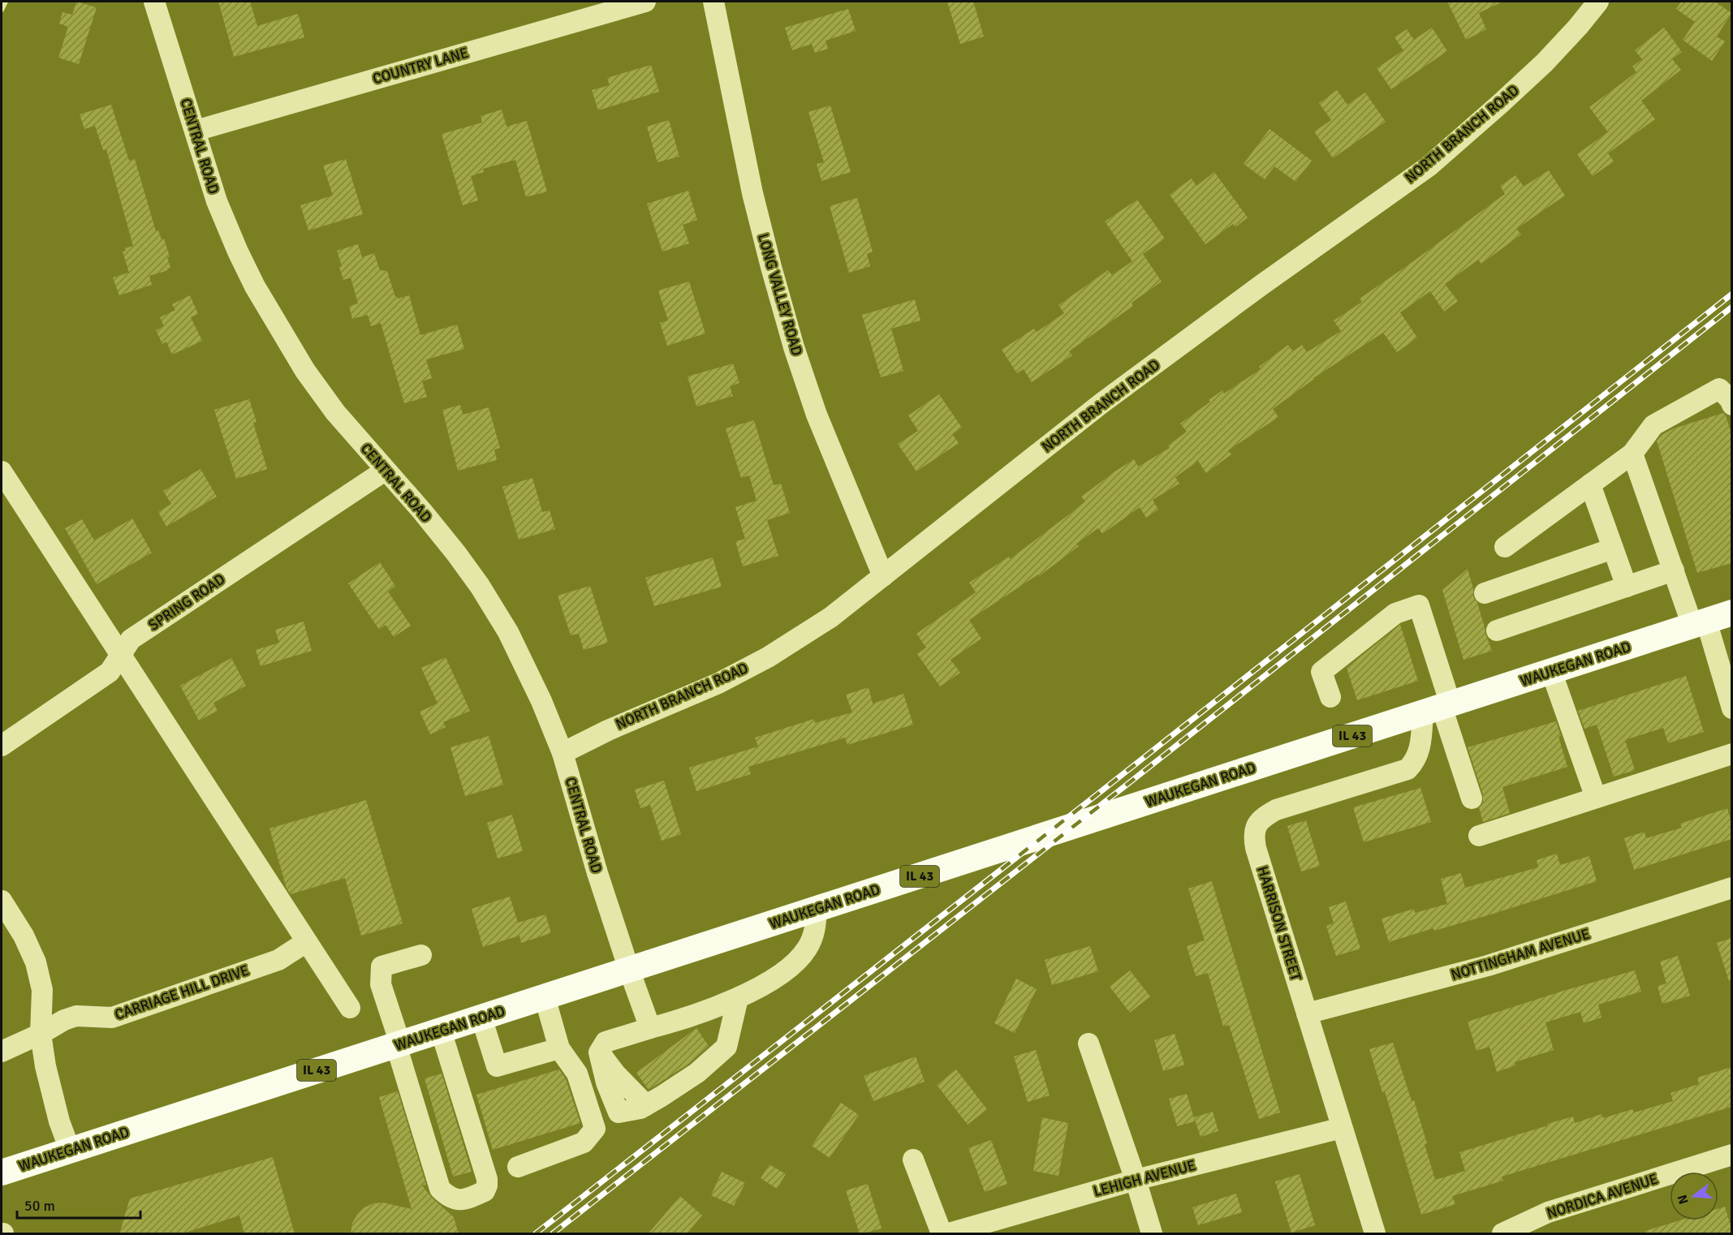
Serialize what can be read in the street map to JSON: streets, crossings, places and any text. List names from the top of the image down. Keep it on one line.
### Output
{"streets":{"main road":["WAUKEGAN ROAD","IL 43"],"street":["COUNTRY LANE","NORTH BRANCH ROAD","CENTRAL ROAD","LONG VALLEY ROAD","SPRING ROAD","HARRISON STREET","NOTTINGHAM AVENUE","CARRIAGE HILL DRIVE","LEHIGH AVENUE","NORDICA AVENUE"]},"crossings":[["COUNTRY LANE","CENTRAL ROAD"],["NORTH BRANCH ROAD","CENTRAL ROAD"],["NORTH BRANCH ROAD","LONG VALLEY ROAD"],["CENTRAL ROAD","SPRING ROAD"],["CENTRAL ROAD","WAUKEGAN ROAD"],["WAUKEGAN ROAD","HARRISON STREET"],["HARRISON STREET","NOTTINGHAM AVENUE"],["HARRISON STREET","LEHIGH AVENUE"]],"scale_bar":"50 m","north":"left"}
